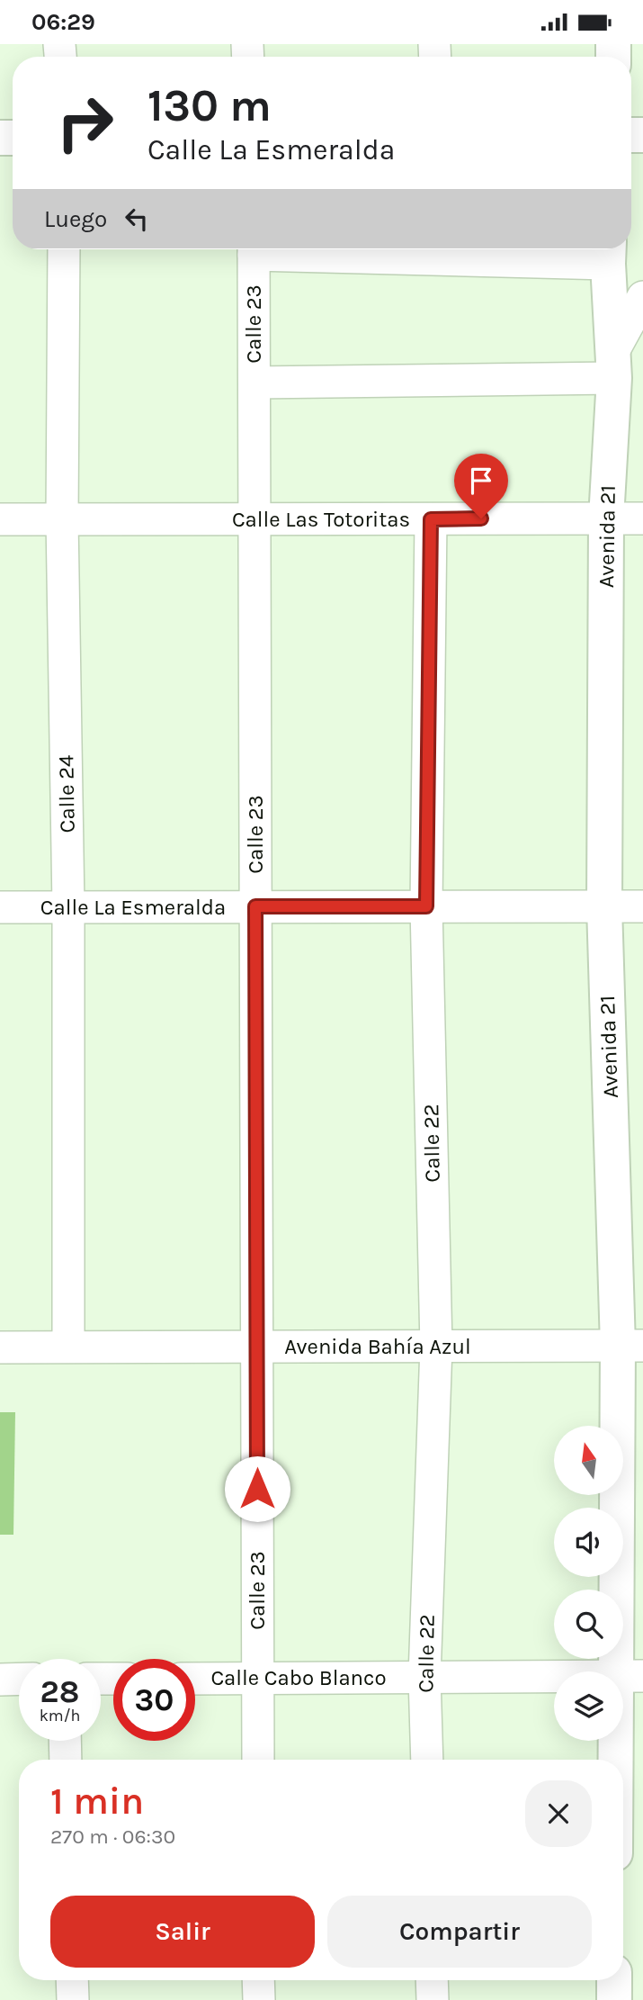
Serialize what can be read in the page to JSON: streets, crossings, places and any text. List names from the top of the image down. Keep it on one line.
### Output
{"streets":{"street":["Calle 23","Calle Las Totoritas","Avenida 21","Calle 24","Calle La Esmeralda","Calle 22","Avenida Bahía Azul","Calle Cabo Blanco"]},"crossings":[["Calle 23","Calle Las Totoritas"],["Calle 23","Calle La Esmeralda"],["Calle 23","Avenida Bahía Azul"],["Calle 23","Calle Cabo Blanco"],["Calle Las Totoritas","Avenida 21"],["Calle Las Totoritas","Calle 24"],["Calle Las Totoritas","Calle 22"],["Avenida 21","Calle La Esmeralda"],["Avenida 21","Avenida Bahía Azul"],["Avenida 21","Calle Cabo Blanco"],["Calle 24","Calle La Esmeralda"],["Calle 24","Avenida Bahía Azul"],["Calle La Esmeralda","Calle 22"],["Calle 22","Avenida Bahía Azul"],["Calle 22","Calle Cabo Blanco"]],"north":"top","page":{"status":"06:29","turn":["130 m","Calle La Esmeralda"],"then":"Luego","speed":"28 km/h","limit":"30","heading":["1 min","270 m · 06:30"],"buttons":["Salir","Compartir"]}}
